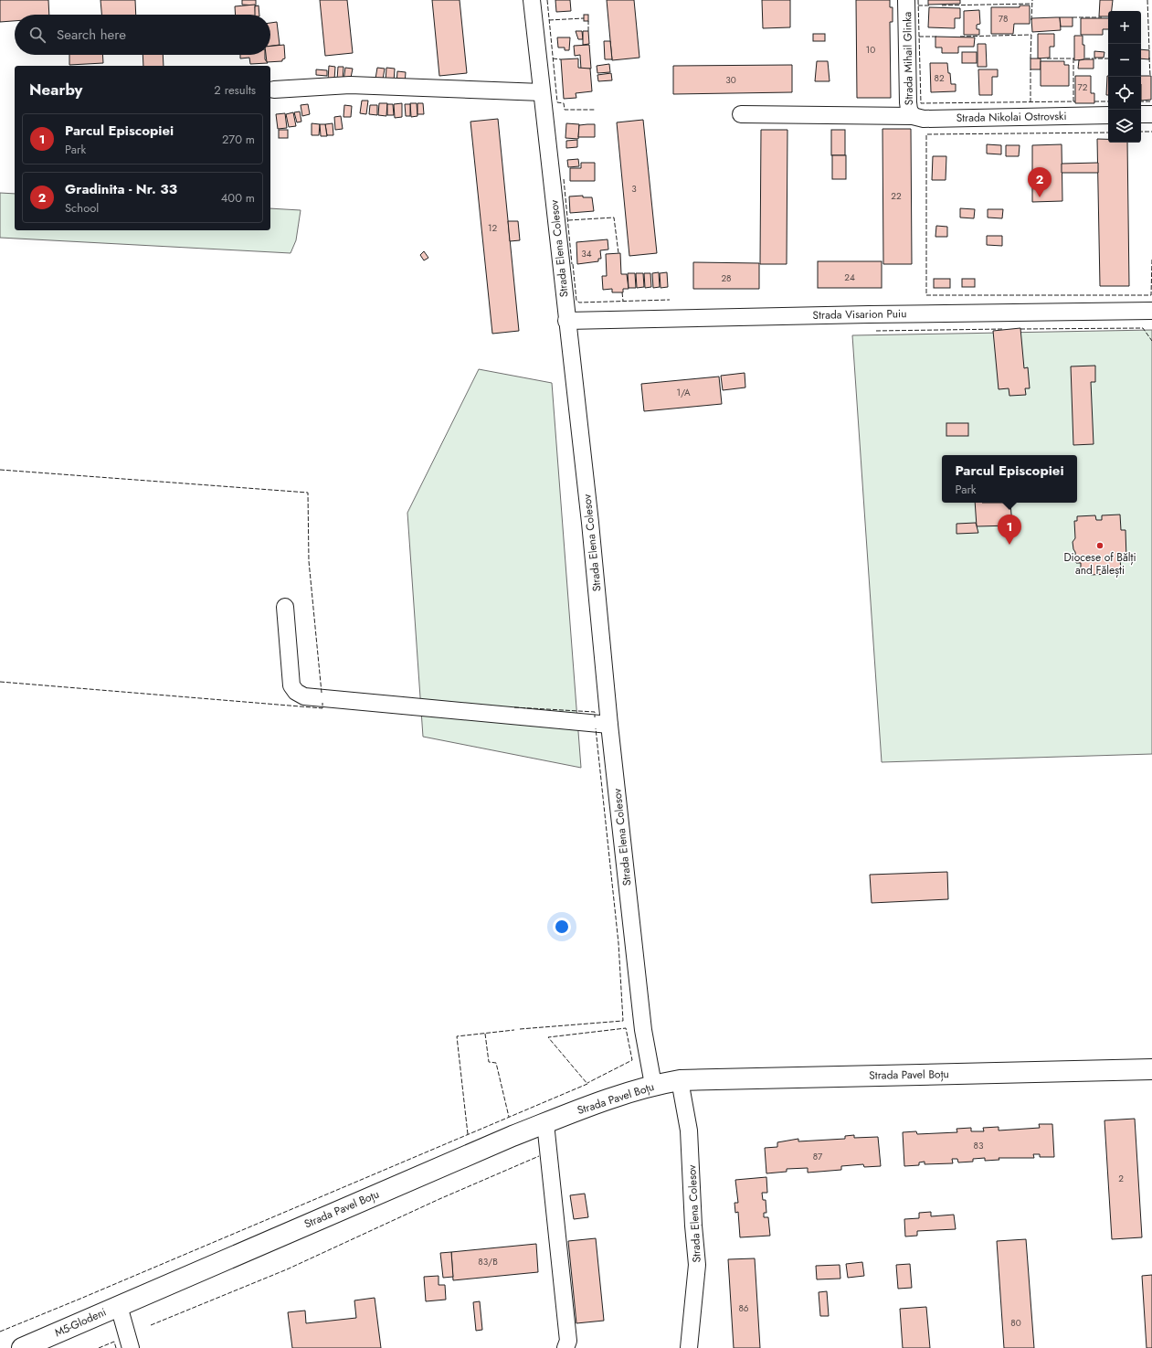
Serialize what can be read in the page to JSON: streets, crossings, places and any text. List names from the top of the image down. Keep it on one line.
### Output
{"streets":{"main road":["Strada Pavel Boțu","M5-Glodeni"],"street":["Strada Mihail Glinka","Strada Nikolai Ostrovski","Strada Elena Colesov","Strada Visarion Puiu"]},"crossings":[["Strada Mihail Glinka","Strada Nikolai Ostrovski"],["Strada Elena Colesov","Strada Visarion Puiu"],["Strada Elena Colesov","Strada Pavel Boțu"],["Strada Pavel Boțu","M5-Glodeni"]],"places":["Diocese of Bălți and Fălești"],"house_numbers":["78","10","82","30","72","3","22","12","34","24","28","1/A","83","87","2","83/B","86","80"],"page":{"map_buttons":["+","−"],"search":"Search here","heading":["Nearby","2 results"],"list":[{"mark":"1","name":"Parcul Episcopiei","note":"Park","value":"270 m"},{"mark":"2","name":"Gradinita - Nr. 33","note":"School","value":"400 m"}],"pins":["2","1"],"popup":["Parcul Episcopiei","Park"]}}
